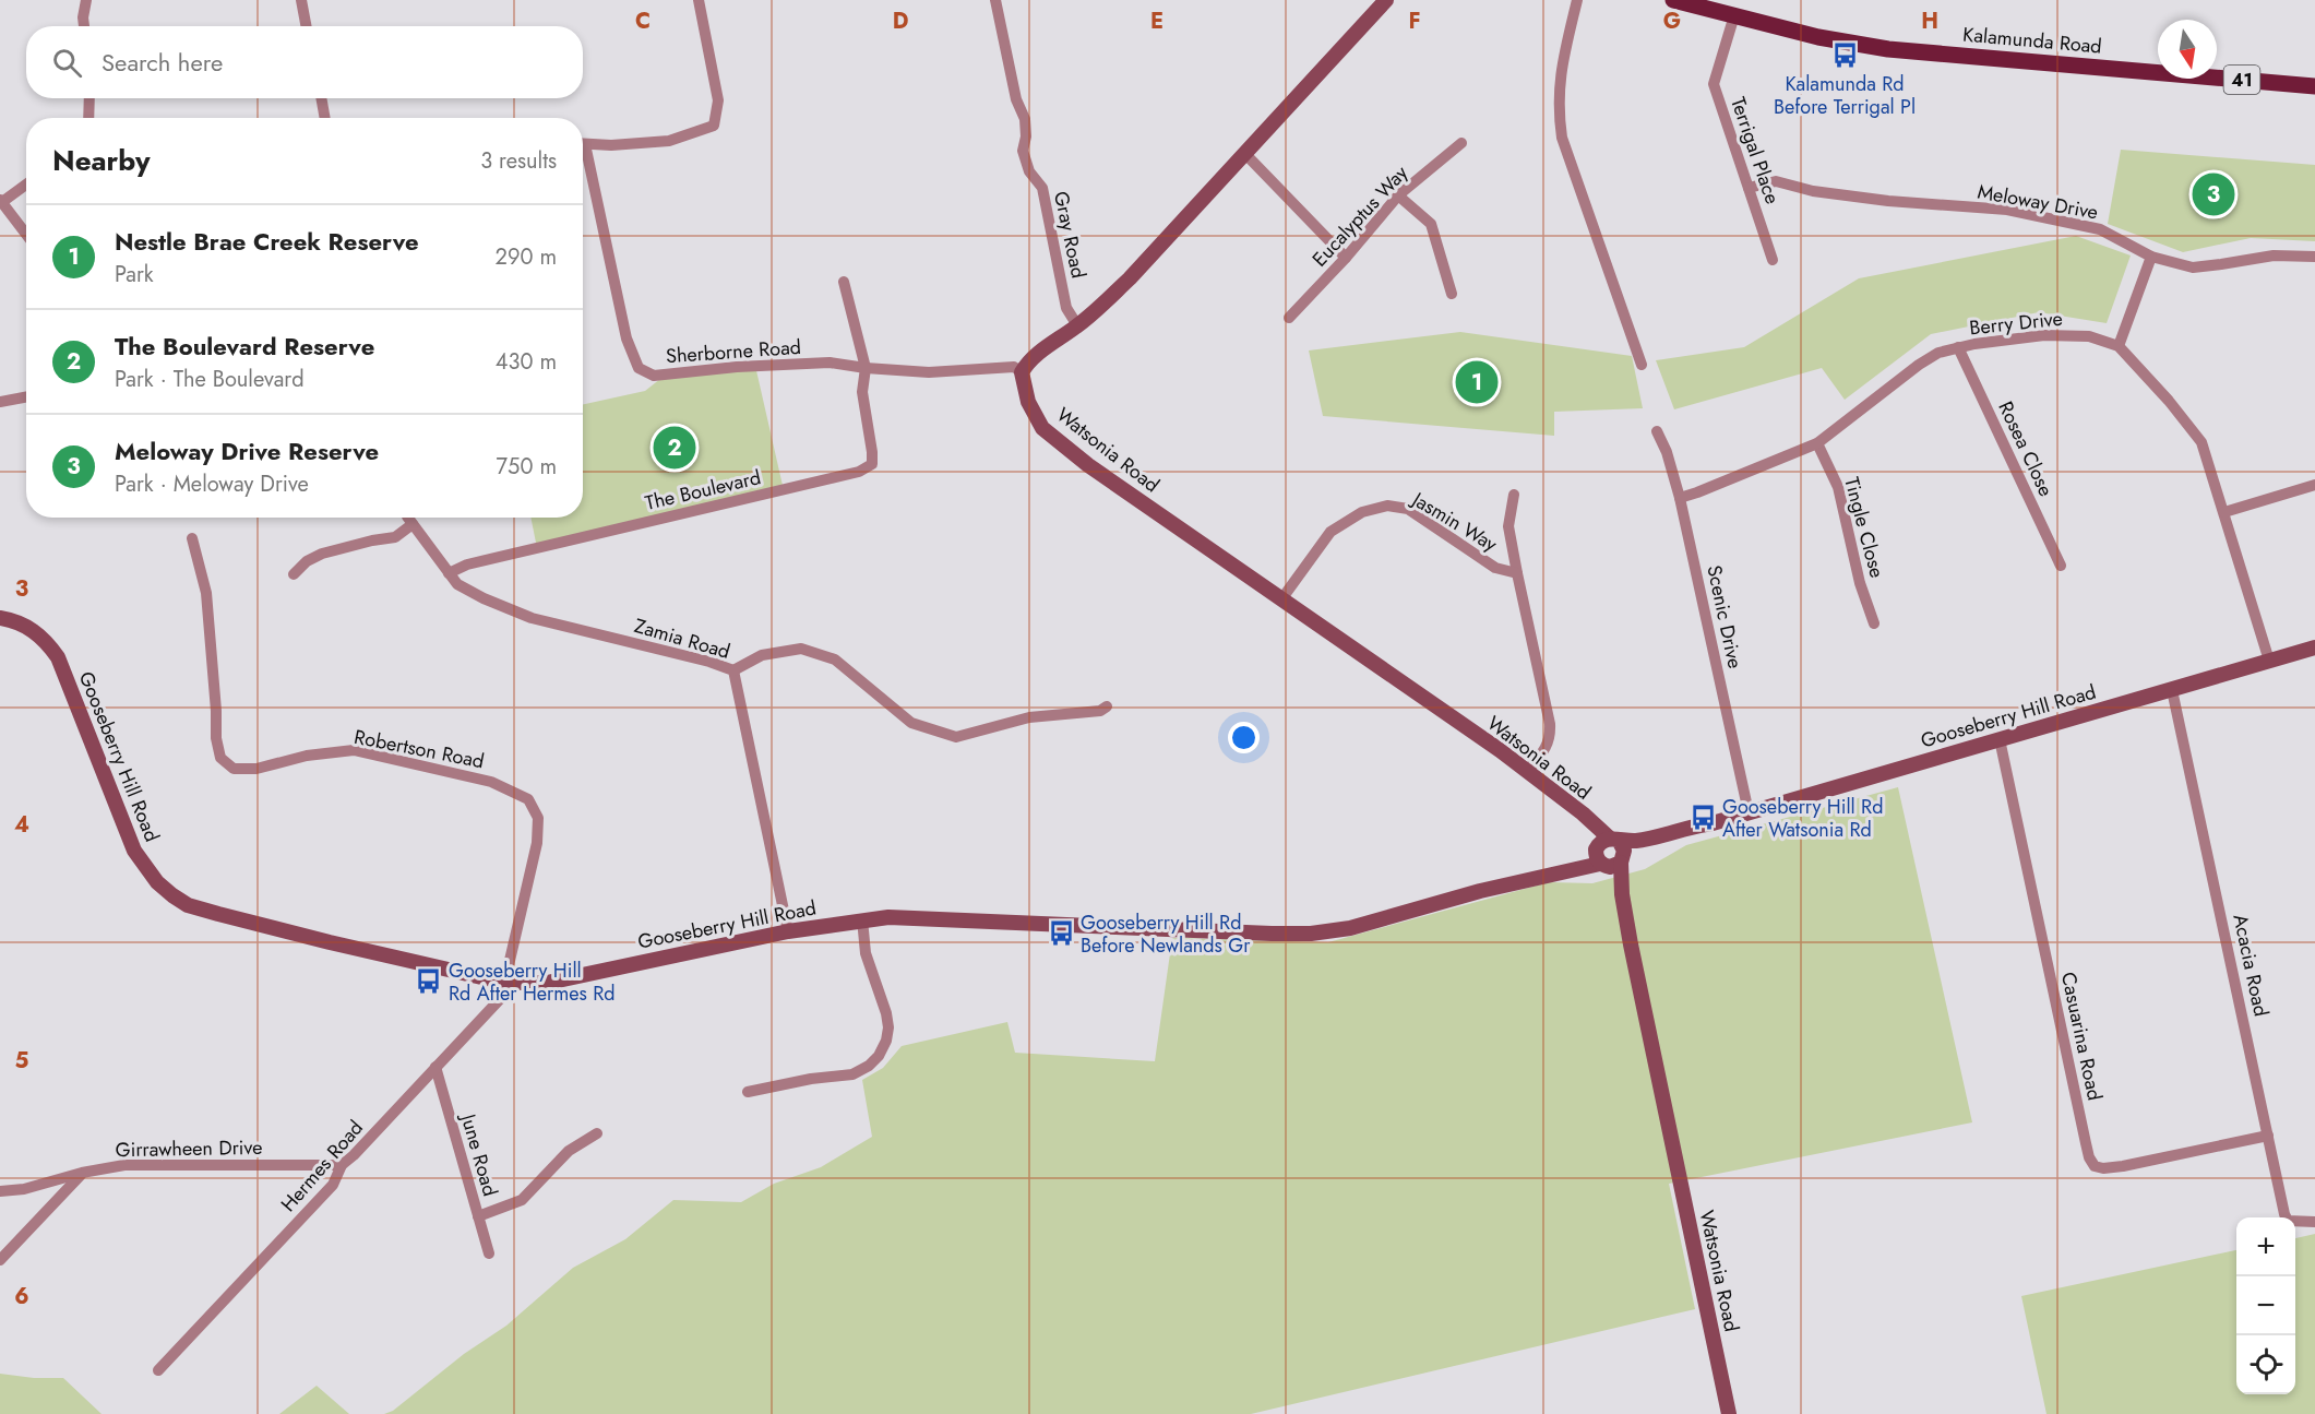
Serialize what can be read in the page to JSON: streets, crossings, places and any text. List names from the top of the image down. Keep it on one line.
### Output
{"streets":{"main road":["Kalamunda Road","41"],"street":["Terrigal Place","Meloway Drive","Eucalyptus Way","Gray Road","Berry Drive","Sherborne Road","Rosea Close","Watsonia Road","The Boulevard","Jasmin Way","Tingle Close","Scenic Drive","Zamia Road","Gooseberry Hill Road","Robertson Road","Acacia Road","Casuarina Road","Girrawheen Drive","June Road","Hermes Road"]},"crossings":[["Kalamunda Road","Terrigal Place"],["Terrigal Place","Meloway Drive"],["Berry Drive","Rosea Close"],["Berry Drive","Tingle Close"],["Berry Drive","Scenic Drive"],["Berry Drive","Gooseberry Hill Road"],["Sherborne Road","Watsonia Road"],["Sherborne Road","The Boulevard"],["Watsonia Road","Jasmin Way"],["Watsonia Road","Gooseberry Hill Road"],["The Boulevard","Zamia Road"],["Scenic Drive","Gooseberry Hill Road"],["Zamia Road","Gooseberry Hill Road"],["Gooseberry Hill Road","Robertson Road"],["Gooseberry Hill Road","Acacia Road"],["Gooseberry Hill Road","Casuarina Road"],["Gooseberry Hill Road","Hermes Road"],["Robertson Road","Hermes Road"],["Acacia Road","Casuarina Road"],["Girrawheen Drive","Hermes Road"],["June Road","Hermes Road"]],"places":{"bus stop":["Kalamunda Rd Before Terrigal Pl","Gooseberry Hill Rd After Watsonia Rd","Gooseberry Hill Rd Before Newlands Gr","Gooseberry Hill Rd After Hermes Rd"]},"north":"bottom","page":{"search":"Search here","heading":["Nearby","3 results"],"pins":["3","1","2"],"list":[{"mark":"1","name":"Nestle Brae Creek Reserve","note":"Park","value":"290 m"},{"mark":"2","name":"The Boulevard Reserve","note":"Park · The Boulevard","value":"430 m"},{"mark":"3","name":"Meloway Drive Reserve","note":"Park · Meloway Drive","value":"750 m"}],"map_buttons":["+","−"]},"grid":{"columns":["C","D","E","F","G","H"],"rows":["3","4","5","6"]}}
